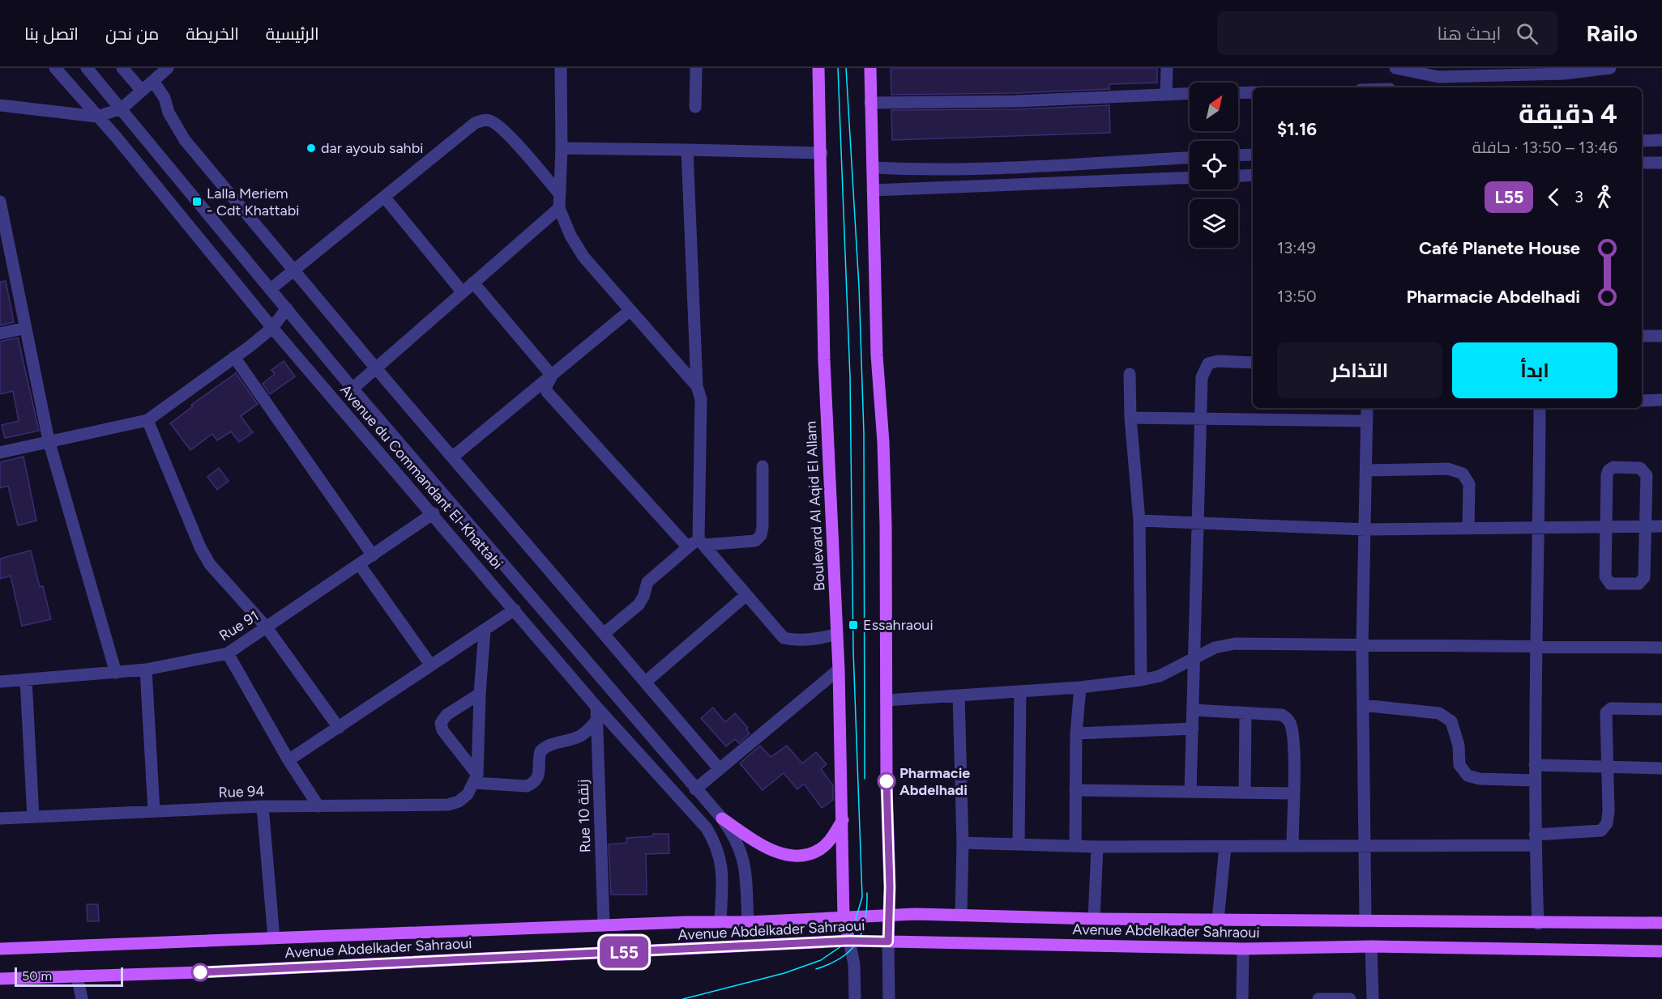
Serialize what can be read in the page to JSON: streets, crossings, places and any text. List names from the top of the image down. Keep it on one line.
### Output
{"streets":{"main road":["Boulevard Al Aqid El Allam","Avenue Abdelkader Sahraoui"],"street":["Avenue du Commandant El-Khattabi","Rue 91","Rue 94","Rue 10 زنقة"]},"crossings":[["Avenue du Commandant El-Khattabi","Rue 91"],["Avenue du Commandant El-Khattabi","Rue 10 زنقة"],["Avenue du Commandant El-Khattabi","Avenue Abdelkader Sahraoui"],["Boulevard Al Aqid El Allam","Avenue Abdelkader Sahraoui"],["Rue 10 زنقة","Avenue Abdelkader Sahraoui"]],"places":{"other":["dar ayoub sahbi","Pharmacie Abdelhadi"],"transit":["Lalla Meriem - Cdt Khattabi","Essahraoui"]},"lines":["bus line L55"],"scale_bar":"50 m","north":"top right","page":{"header":"Railo","search":"ابحث هنا","nav":["الرئيسية","الخريطة","من نحن","اتصل بنا"],"on_map":"L55","heading":["4 دقيقة","13:46 – 13:50 · حافلة","$1.16"],"legs":["3","L55"],"list":[{"name":"Café Planete House","value":"13:49"},{"name":"Pharmacie Abdelhadi","value":"13:50"}],"buttons":["ابدأ","التذاكر"],"scale":"50 m"}}
